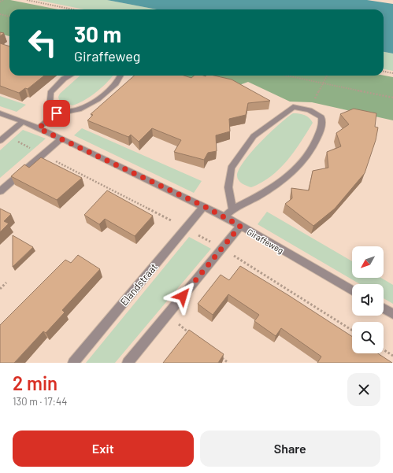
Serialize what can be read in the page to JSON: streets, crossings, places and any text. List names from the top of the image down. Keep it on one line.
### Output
{"streets":{"street":["Giraffeweg","Elandstraat"]},"crossings":[["Giraffeweg","Elandstraat"]],"north":"bottom left","page":{"turn":["30 m","Giraffeweg"],"heading":["2 min","130 m · 17:44"],"buttons":["Exit","Share"]}}
